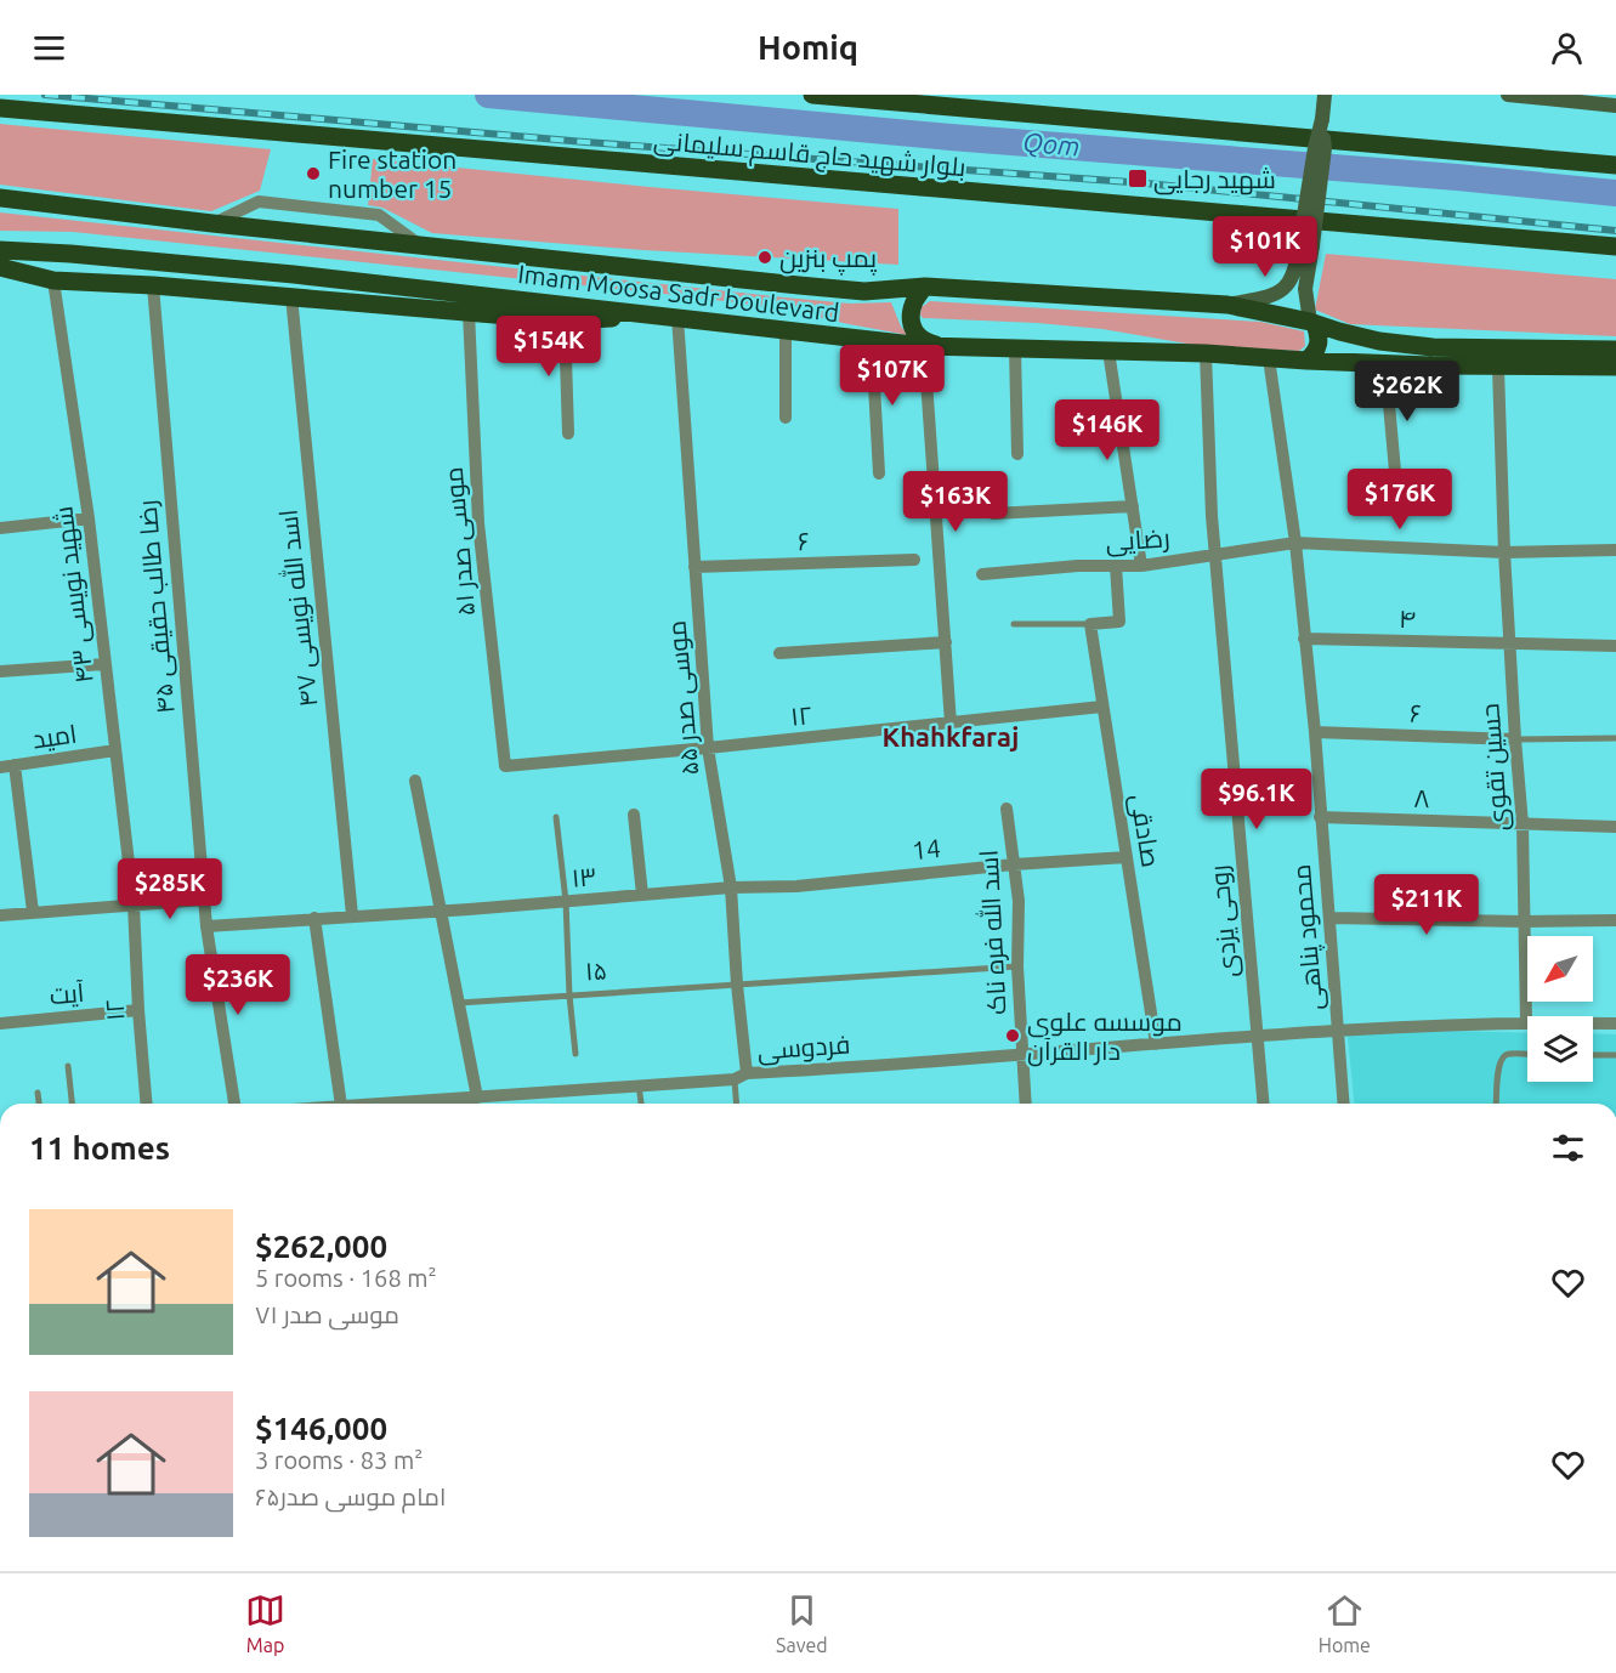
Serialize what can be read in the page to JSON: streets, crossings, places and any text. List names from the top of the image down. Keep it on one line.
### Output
{"streets":{"main road":["بلوار شهید حاج قاسم سلیمانی","Imam Moosa Sadr boulevard"],"street":["رضایی","۶","موسی صدر ۵۱","۴۳ شهید نویسی","۴۵ رضا طالب حقیقی","۴۷ اسد الله نویسی","۴","موسی صدر ۵۵","۱۲","امید","حسین تقوی","۸","صادقی","14","۱۳","روحی یزدی","اسد الله فره ناک","محمود پناهی","آیت","فردوسی"],"lane":["۱۵"]},"crossings":[["Imam Moosa Sadr boulevard","موسی صدر ۵۵"],["Imam Moosa Sadr boulevard","حسین تقوی"],["Imam Moosa Sadr boulevard","روحی یزدی"],["Imam Moosa Sadr boulevard","محمود پناهی"],["رضایی","حسین تقوی"],["رضایی","روحی یزدی"],["رضایی","محمود پناهی"],["۶","موسی صدر ۵۵"],["۶","حسین تقوی"],["۶","محمود پناهی"],["موسی صدر ۵۱","۱۲"],["۴۳ شهید نویسی","۱۲"],["۴۳ شهید نویسی","امید"],["۴۵ رضا طالب حقیقی","۱۳"],["۴۷ اسد الله نویسی","۱۳"],["۴","حسین تقوی"],["۴","محمود پناهی"],["موسی صدر ۵۵","۱۲"],["موسی صدر ۵۵","14"],["موسی صدر ۵۵","۱۳"],["موسی صدر ۵۵","۱۵"],["موسی صدر ۵۵","فردوسی"],["۱۲","صادقی"],["۱۲","آیت"],["حسین تقوی","۸"],["حسین تقوی","فردوسی"],["۸","محمود پناهی"],["صادقی","14"],["صادقی","فردوسی"],["14","۱۳"],["14","اسد الله فره ناک"],["روحی یزدی","فردوسی"],["اسد الله فره ناک","۱۵"],["اسد الله فره ناک","فردوسی"],["محمود پناهی","فردوسی"]],"districts":["Khahkfaraj"],"water":["Qom"],"places":{"other":["Fire station number 15","پمپ بنزین","موسسه علوی دار القرآن"],"transit":["شهید رجایی"]},"north":"bottom left","page":{"header":"Homiq","price":["$101K","$154K","$107K","$262K","$146K","$176K","$163K","$96.1K","$285K","$211K","$236K"],"heading":"11 homes","list":[{"name":"$262,000","note":"5 rooms · 168 m² · موسی صدر ۷۱"},{"name":"$146,000","note":"3 rooms · 83 m² · امام موسی صدر۶۵"}],"tabs":["Map","Saved","Home"]}}
